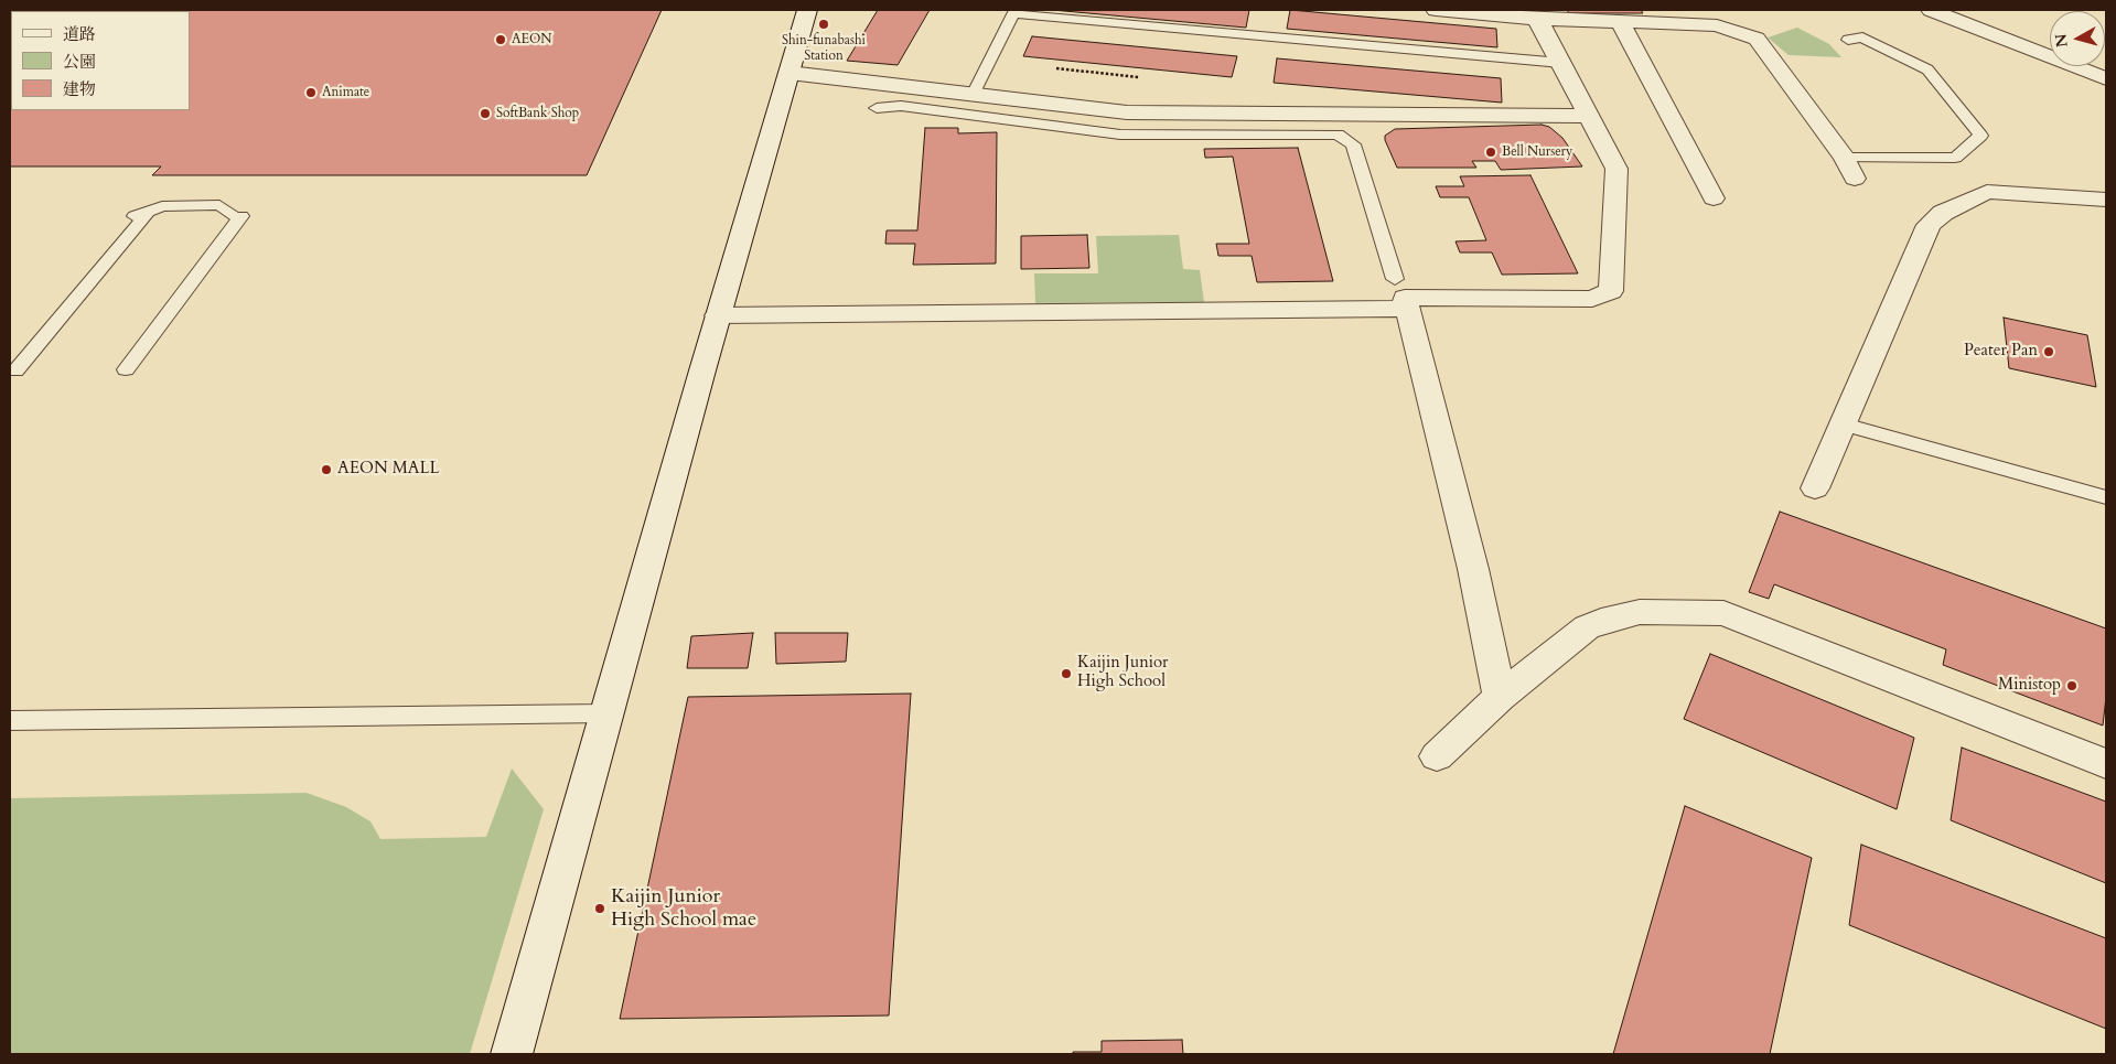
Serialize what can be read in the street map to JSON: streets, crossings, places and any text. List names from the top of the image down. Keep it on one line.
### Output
{"places":["Shin-funabashi Station","AEON","Animate","SoftBank Shop","Bell Nursery","Peater Pan","AEON MALL","Kaijin Junior High School","Ministop","Kaijin Junior High School mae"],"legend":["道路","公園","建物"],"north":"left"}
